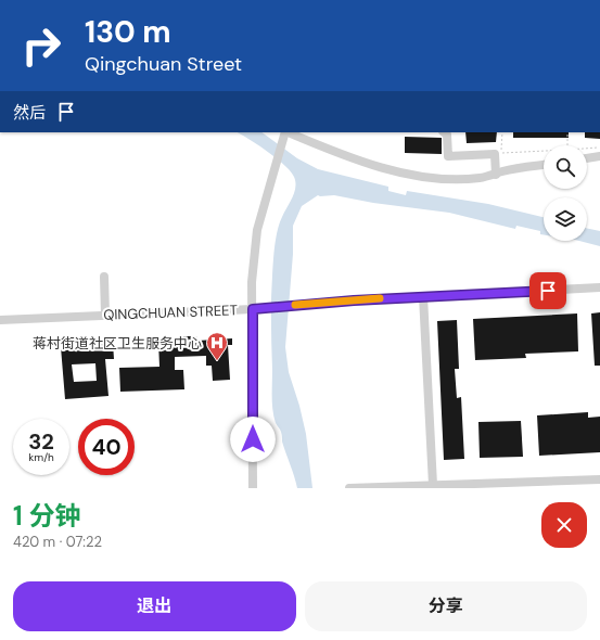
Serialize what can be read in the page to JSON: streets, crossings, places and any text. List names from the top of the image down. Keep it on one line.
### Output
{"streets":{"street":["QINGCHUAN STREET"]},"places":{"hospital":["蒋村街道社区卫生服务中心"]},"page":{"turn":["130 m","Qingchuan Street"],"then":"然后","speed":"32 km/h","limit":"40","heading":["1 分钟","420 m · 07:22"],"buttons":["退出","分享"]}}
